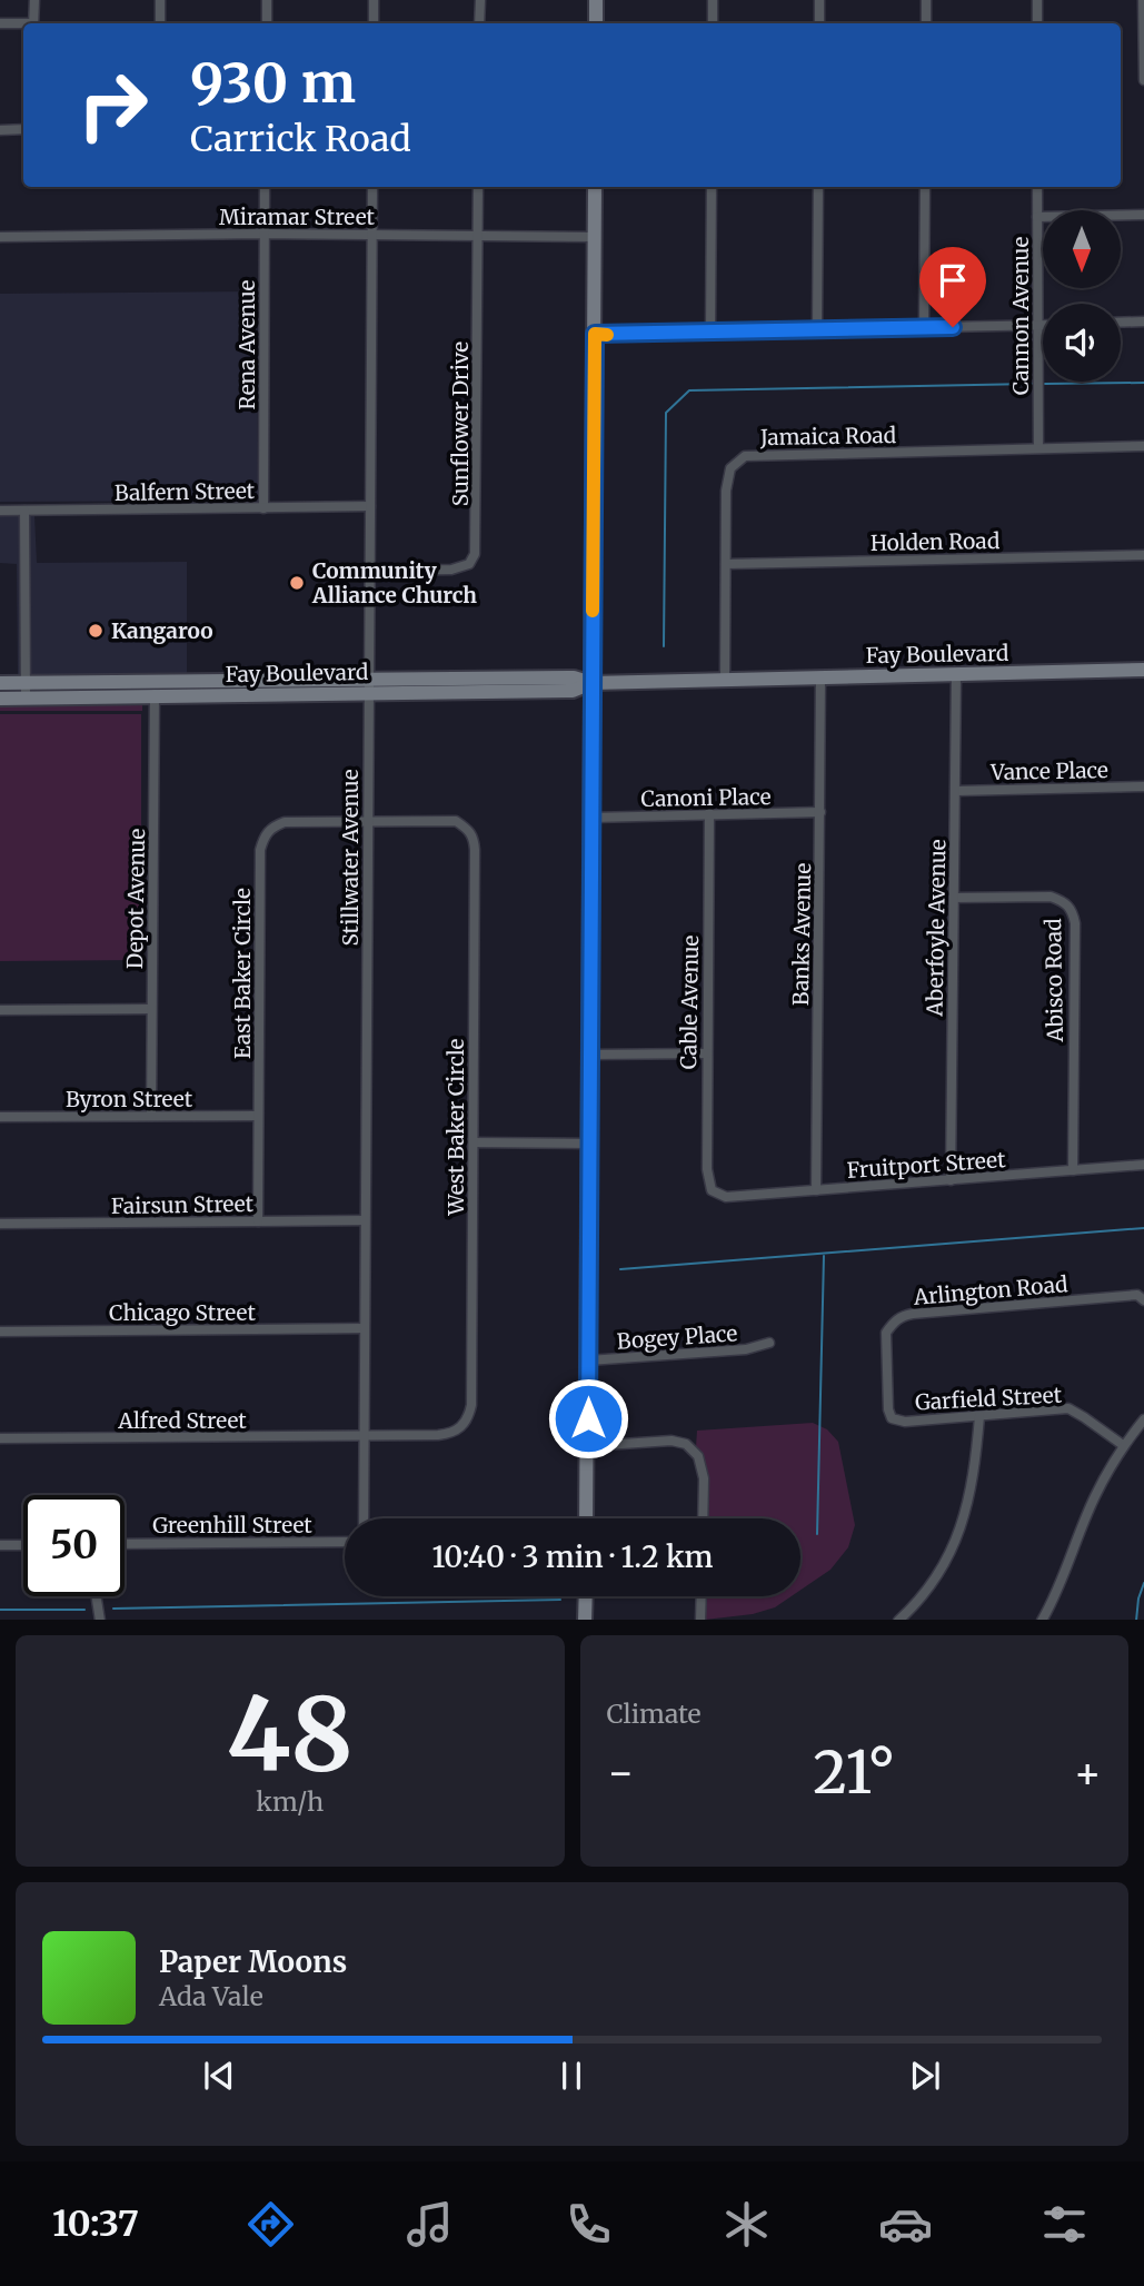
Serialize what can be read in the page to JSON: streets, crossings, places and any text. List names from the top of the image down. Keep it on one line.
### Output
{"streets":{"main road":["Fay Boulevard"],"street":["Miramar Street","Cannon Avenue","Rena Avenue","Sunflower Drive","Jamaica Road","Balfern Street","Holden Road","Vance Place","Canoni Place","Stillwater Avenue","Depot Avenue","Aberfoyle Avenue","Banks Avenue","East Baker Circle","Abisco Road","Cable Avenue","Byron Street","West Baker Circle","Fruitport Street","Fairsun Street","Arlington Road","Chicago Street","Bogey Place","Garfield Street","Alfred Street","Greenhill Street"]},"crossings":[["Miramar Street","Rena Avenue"],["Miramar Street","Sunflower Drive"],["Miramar Street","Stillwater Avenue"],["Cannon Avenue","Jamaica Road"],["Rena Avenue","Balfern Street"],["Sunflower Drive","Stillwater Avenue"],["Jamaica Road","Holden Road"],["Jamaica Road","Fay Boulevard"],["Balfern Street","Stillwater Avenue"],["Fay Boulevard","Stillwater Avenue"],["Fay Boulevard","Depot Avenue"],["Fay Boulevard","Aberfoyle Avenue"],["Fay Boulevard","Banks Avenue"],["Vance Place","Aberfoyle Avenue"],["Canoni Place","Banks Avenue"],["Canoni Place","Cable Avenue"],["Stillwater Avenue","East Baker Circle"],["Stillwater Avenue","West Baker Circle"],["Stillwater Avenue","Fairsun Street"],["Stillwater Avenue","Chicago Street"],["Stillwater Avenue","Alfred Street"],["Depot Avenue","Byron Street"],["Aberfoyle Avenue","Abisco Road"],["Aberfoyle Avenue","Fruitport Street"],["Banks Avenue","Fruitport Street"],["East Baker Circle","Byron Street"],["East Baker Circle","West Baker Circle"],["East Baker Circle","Fairsun Street"],["Abisco Road","Fruitport Street"],["Cable Avenue","Fruitport Street"],["West Baker Circle","Alfred Street"],["Arlington Road","Garfield Street"]],"places":["Community Alliance Church","Kangaroo"],"north":"bottom","page":{"turn":["930 m","Carrick Road"],"limit":"50","trip":"10:40 · 3 min · 1.2 km","tile":[["48","km/h"],"Climate"],"heat":["−","21°","+"],"song":["Paper Moons","Ada Vale"],"tabs":"10:37"}}
